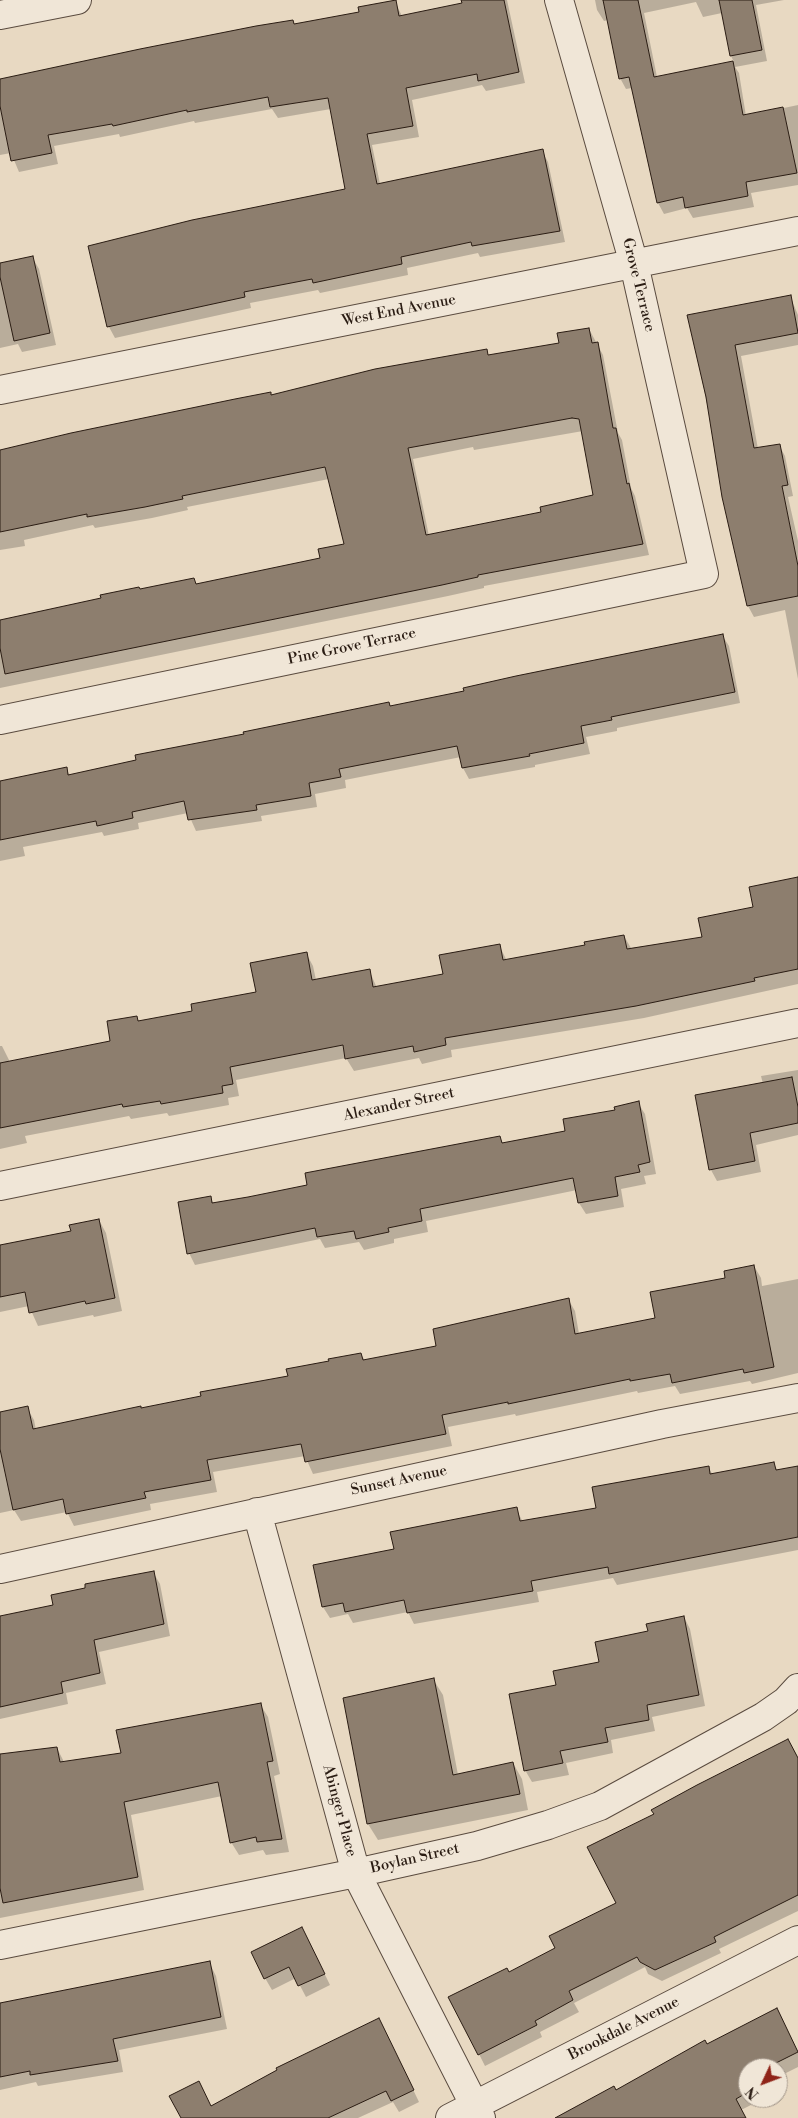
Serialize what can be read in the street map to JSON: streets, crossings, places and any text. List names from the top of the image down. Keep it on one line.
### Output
{"streets":{"street":["Grove Terrace","West End Avenue","Pine Grove Terrace","Alexander Street","Sunset Avenue","Abinger Place","Boylan Street","Brookdale Avenue"]},"crossings":[["Grove Terrace","West End Avenue"],["Grove Terrace","Pine Grove Terrace"],["Sunset Avenue","Abinger Place"],["Abinger Place","Boylan Street"],["Abinger Place","Brookdale Avenue"]],"north":"bottom left"}
